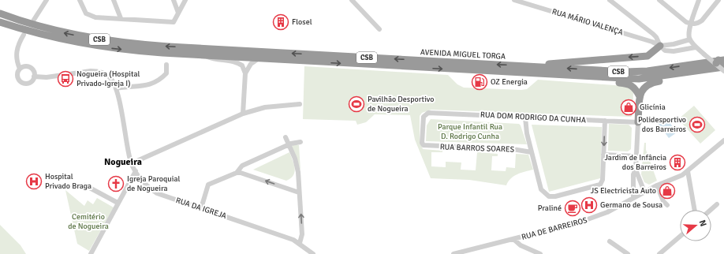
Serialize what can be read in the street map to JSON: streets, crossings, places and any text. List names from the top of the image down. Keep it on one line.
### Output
{"streets":{"highway":["CSB","AVENIDA MIGUEL TORGA"],"street":["RUA MÁRIO VALENÇA","RUA DOM RODRIGO DA CUNHA","RUA BARROS SOARES","RUA DA IGREJA","RUA DE BARREIROS"]},"crossings":[["CSB","AVENIDA MIGUEL TORGA"],["RUA DOM RODRIGO DA CUNHA","RUA BARROS SOARES"]],"districts":["Nogueira"],"parks":["Parque Infantil Rua D. Rodrigo Cunha","Cemitério de Nogueira"],"places":{"building":["Flosel","Jardim de Infância dos Barreiros"],"bus stop":["Nogueira (Hospital Privado-Igreja I)"],"fuel station":["OZ Energia"],"sports":["Pavilhão Desportivo de Nogueira","Polidesportivo dos Barreiros"],"shop":["Glicínia","JS Electricista Auto"],"hospital":["Hospital Privado Braga","Germano de Sousa"],"church":["Igreja Paroquial de Nogueira"],"cafe":["Praliné"]},"north":"right"}
